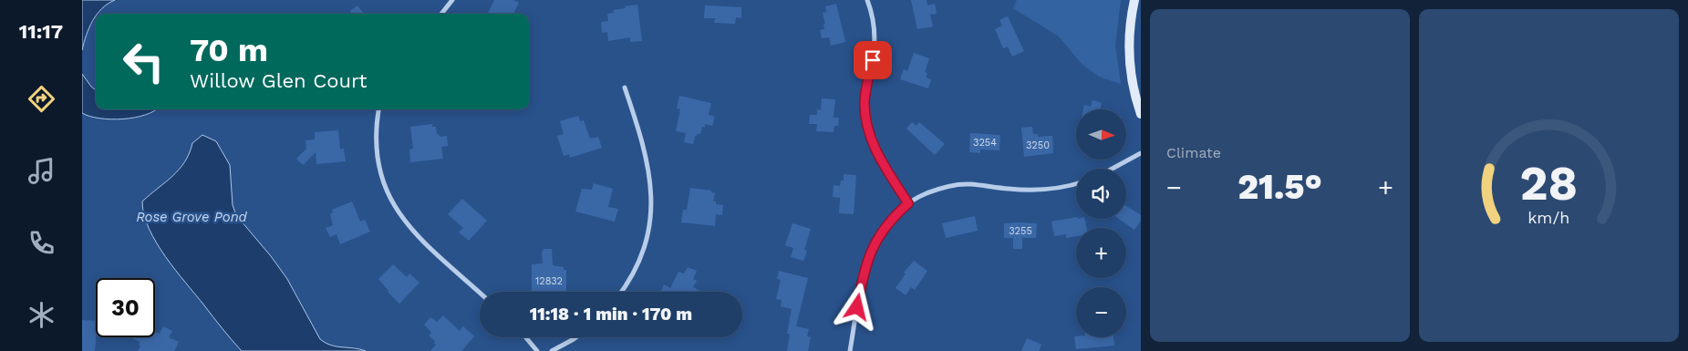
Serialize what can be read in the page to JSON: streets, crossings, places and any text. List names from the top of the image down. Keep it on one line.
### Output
{"water":["Rose Grove Pond"],"house_numbers":["3254","3250","3255","12832"],"north":"right","page":{"tabs":"11:17","tile":"Climate","turn":["70 m","Willow Glen Court"],"map_buttons":["+","−"],"heat":["−","21.5°","+"],"limit":"30","trip":"11:18 · 1 min · 170 m","gauge":["28","km/h"]}}
